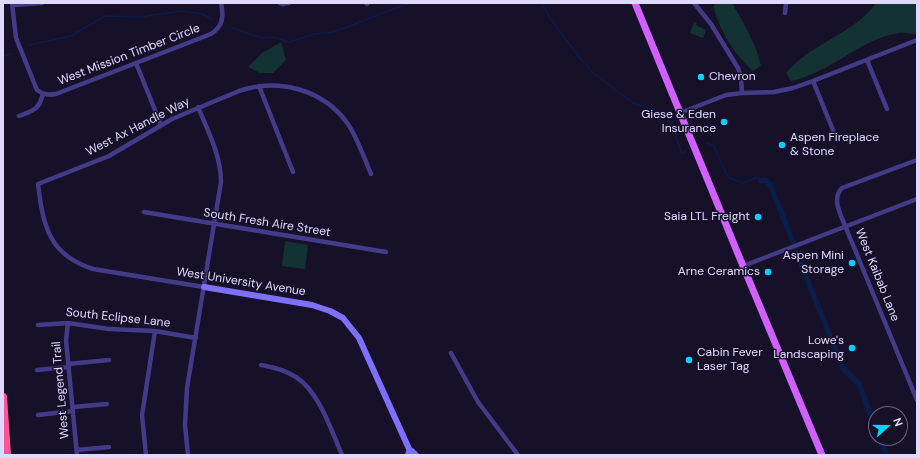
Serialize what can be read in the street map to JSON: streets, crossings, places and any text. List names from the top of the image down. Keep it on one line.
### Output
{"streets":{"street":["West Mission Timber Circle","West Ax Handle Way","South Fresh Aire Street","West Kaibab Lane","West University Avenue","South Eclipse Lane","West Legend Trail"]},"crossings":[["West Ax Handle Way","West University Avenue"],["South Eclipse Lane","West Legend Trail"]],"places":["Chevron","Giese & Eden Insurance","Aspen Fireplace & Stone","Saia LTL Freight","Aspen Mini Storage","Arne Ceramics","Lowe's Landscaping","Cabin Fever Laser Tag"],"north":"right"}
